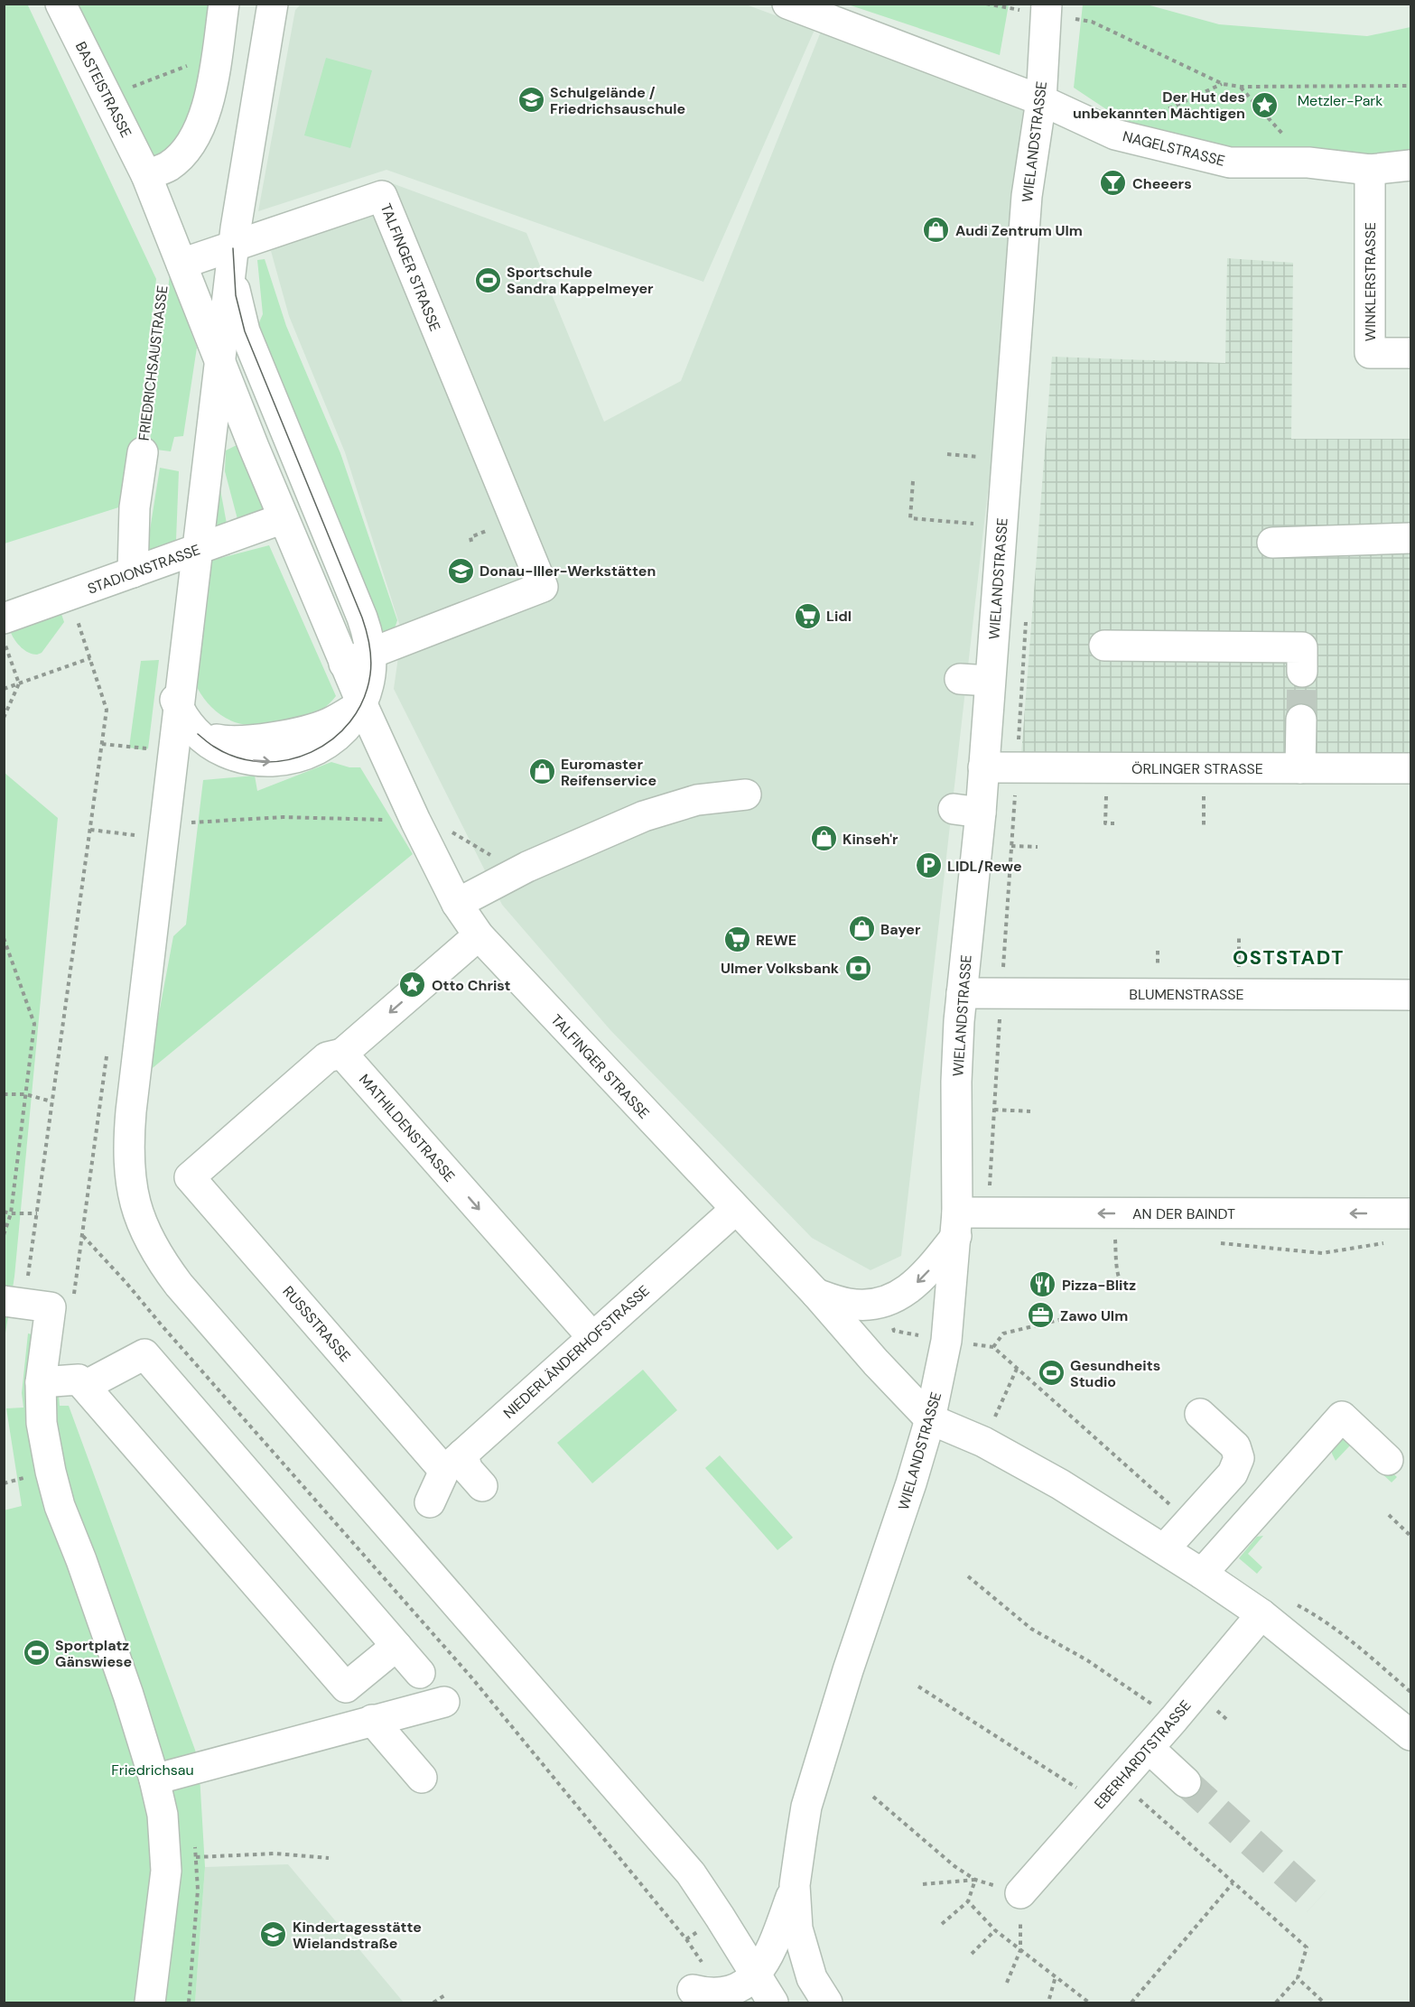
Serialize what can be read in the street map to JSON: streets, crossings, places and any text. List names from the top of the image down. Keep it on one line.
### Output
{"streets":{"street":["BASTEISTRASSE","WIELANDSTRASSE","NAGELSTRASSE","TALFINGER STRASSE","WINKLERSTRASSE","FRIEDRICHSAUSTRASSE","STADIONSTRASSE","ÖRLINGER STRASSE","BLUMENSTRASSE","MATHILDENSTRASSE","AN DER BAINDT","RUSSSTRASSE","NIEDERLÄNDERHOFSTRASSE","EBERHARDTSTRASSE"]},"crossings":[["WIELANDSTRASSE","NAGELSTRASSE"],["WIELANDSTRASSE","TALFINGER STRASSE"],["WIELANDSTRASSE","ÖRLINGER STRASSE"],["WIELANDSTRASSE","BLUMENSTRASSE"],["WIELANDSTRASSE","AN DER BAINDT"],["NAGELSTRASSE","WINKLERSTRASSE"],["TALFINGER STRASSE","FRIEDRICHSAUSTRASSE"],["TALFINGER STRASSE","STADIONSTRASSE"],["TALFINGER STRASSE","NIEDERLÄNDERHOFSTRASSE"],["FRIEDRICHSAUSTRASSE","STADIONSTRASSE"],["MATHILDENSTRASSE","RUSSSTRASSE"],["MATHILDENSTRASSE","NIEDERLÄNDERHOFSTRASSE"],["RUSSSTRASSE","NIEDERLÄNDERHOFSTRASSE"]],"one_way":["MATHILDENSTRASSE","AN DER BAINDT"],"districts":["OSTSTADT"],"parks":["Metzler-Park","Friedrichsau"],"places":{"school or university":["Schulgelände / Friedrichsauschule","Donau-Iller-Werkstätten","Kindertagesstätte Wielandstraße"],"place":["Der Hut des unbekannten Mächtigen","Otto Christ"],"bar":["Cheeers"],"shop":["Audi Zentrum Ulm","Euromaster Reifenservice","Kinseh'r","Bayer"],"sports":["Sportschule Sandra Kappelmeyer","Gesundheits Studio","Sportplatz Gänswiese"],"supermarket":["Lidl","REWE"],"parking":["LIDL/Rewe"],"bank":["Ulmer Volksbank"],"restaurant":["Pizza-Blitz"],"office":["Zawo Ulm"]}}
